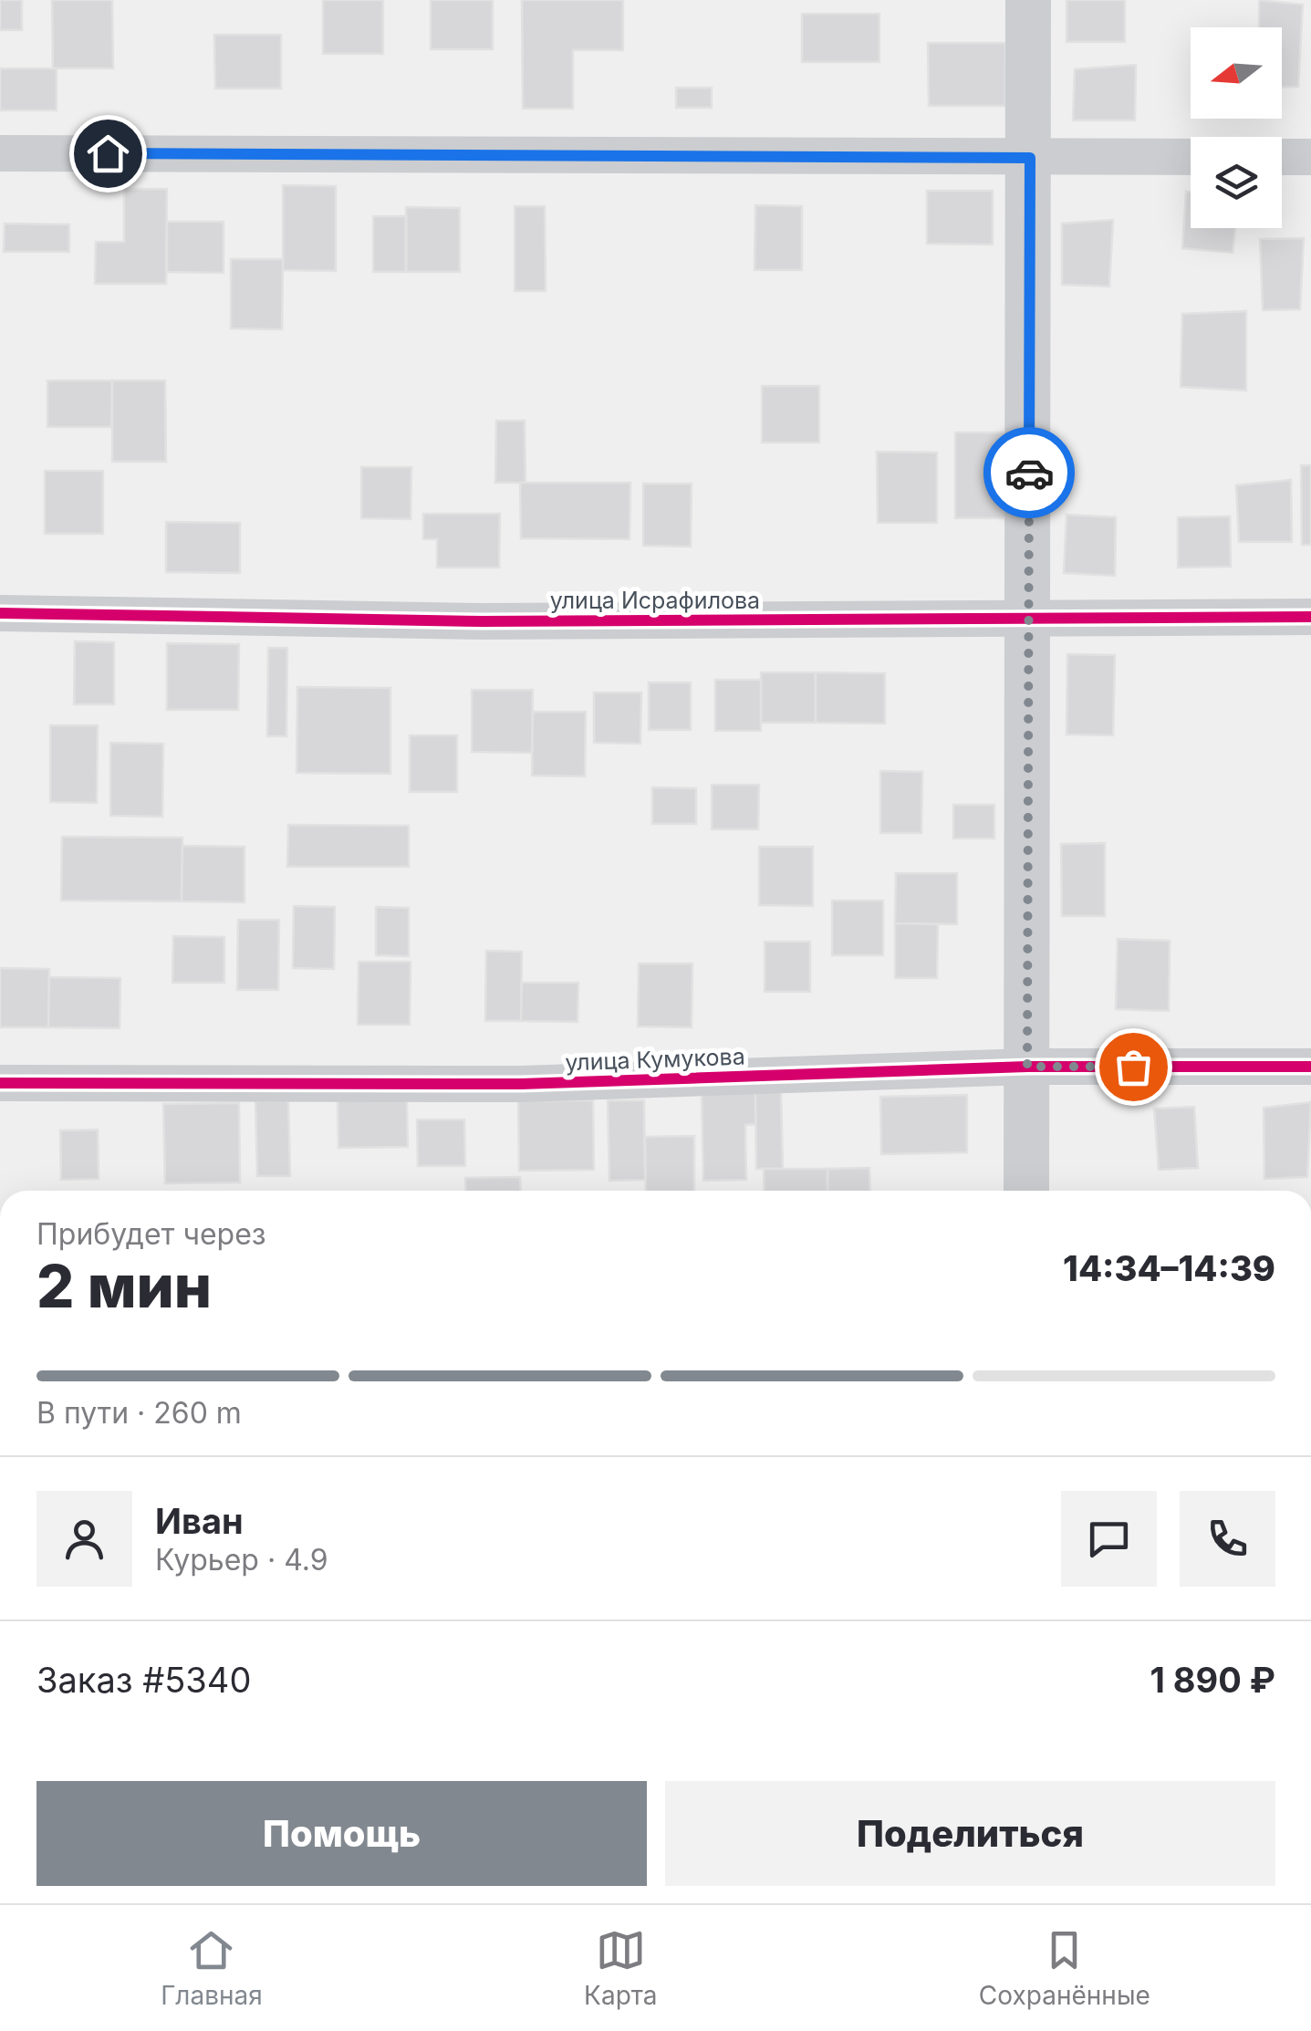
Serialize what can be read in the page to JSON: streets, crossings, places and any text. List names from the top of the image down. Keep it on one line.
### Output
{"streets":{"street":["улица Исрафилова","улица Кумукова"]},"north":"left","page":{"heading":["2 мин","Прибудет через","14:34–14:39"],"panel":["Иван","Курьер · 4.9","Заказ #5340","1 890 ₽"],"bar":"В пути · 260 m","buttons":["Помощь","Поделиться"],"tabs":["Главная","Карта","Сохранённые"]}}
